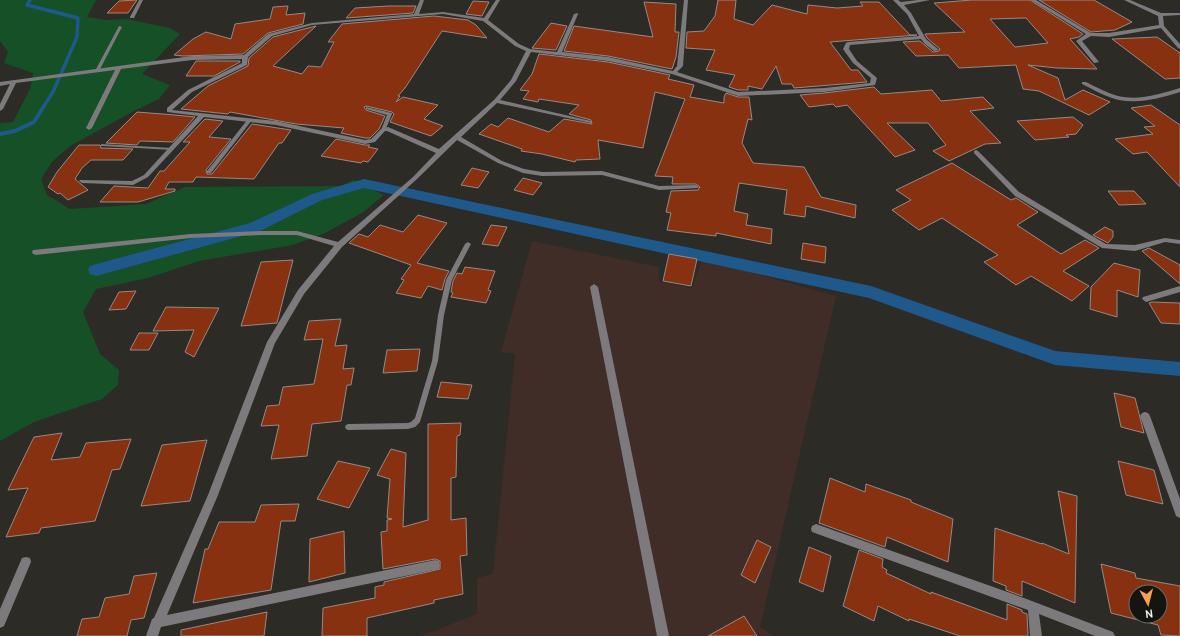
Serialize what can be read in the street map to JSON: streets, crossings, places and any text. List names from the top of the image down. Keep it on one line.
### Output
{"north":"bottom"}
